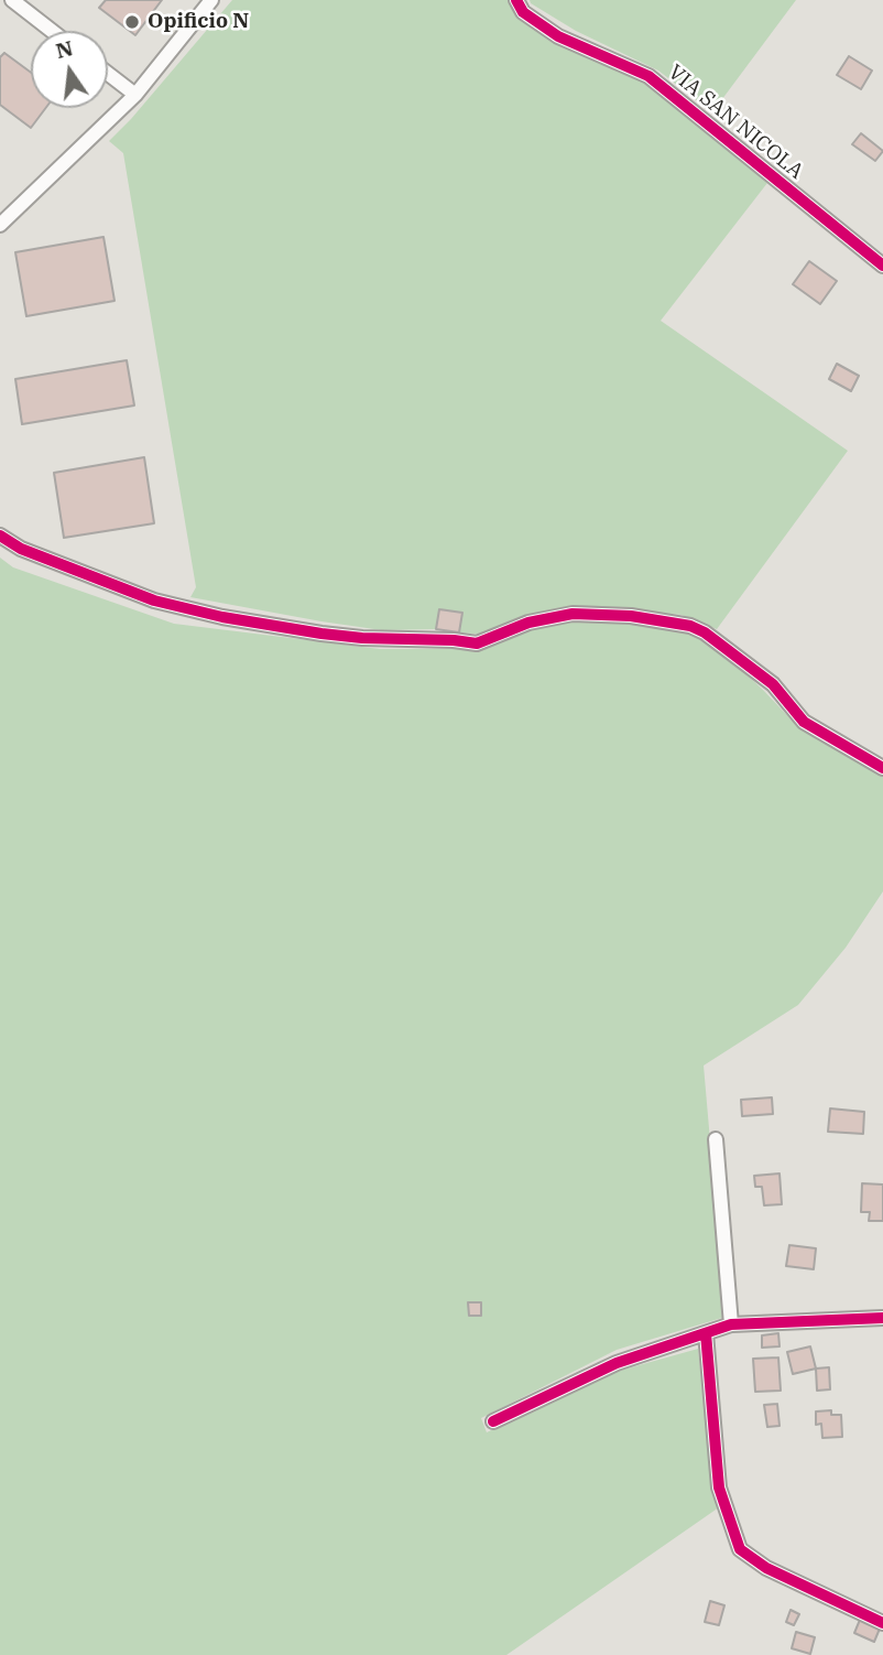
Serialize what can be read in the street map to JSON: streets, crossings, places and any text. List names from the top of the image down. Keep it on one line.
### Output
{"streets":{"street":["VIA SAN NICOLA"]},"places":["Opificio N"],"north":"top"}
